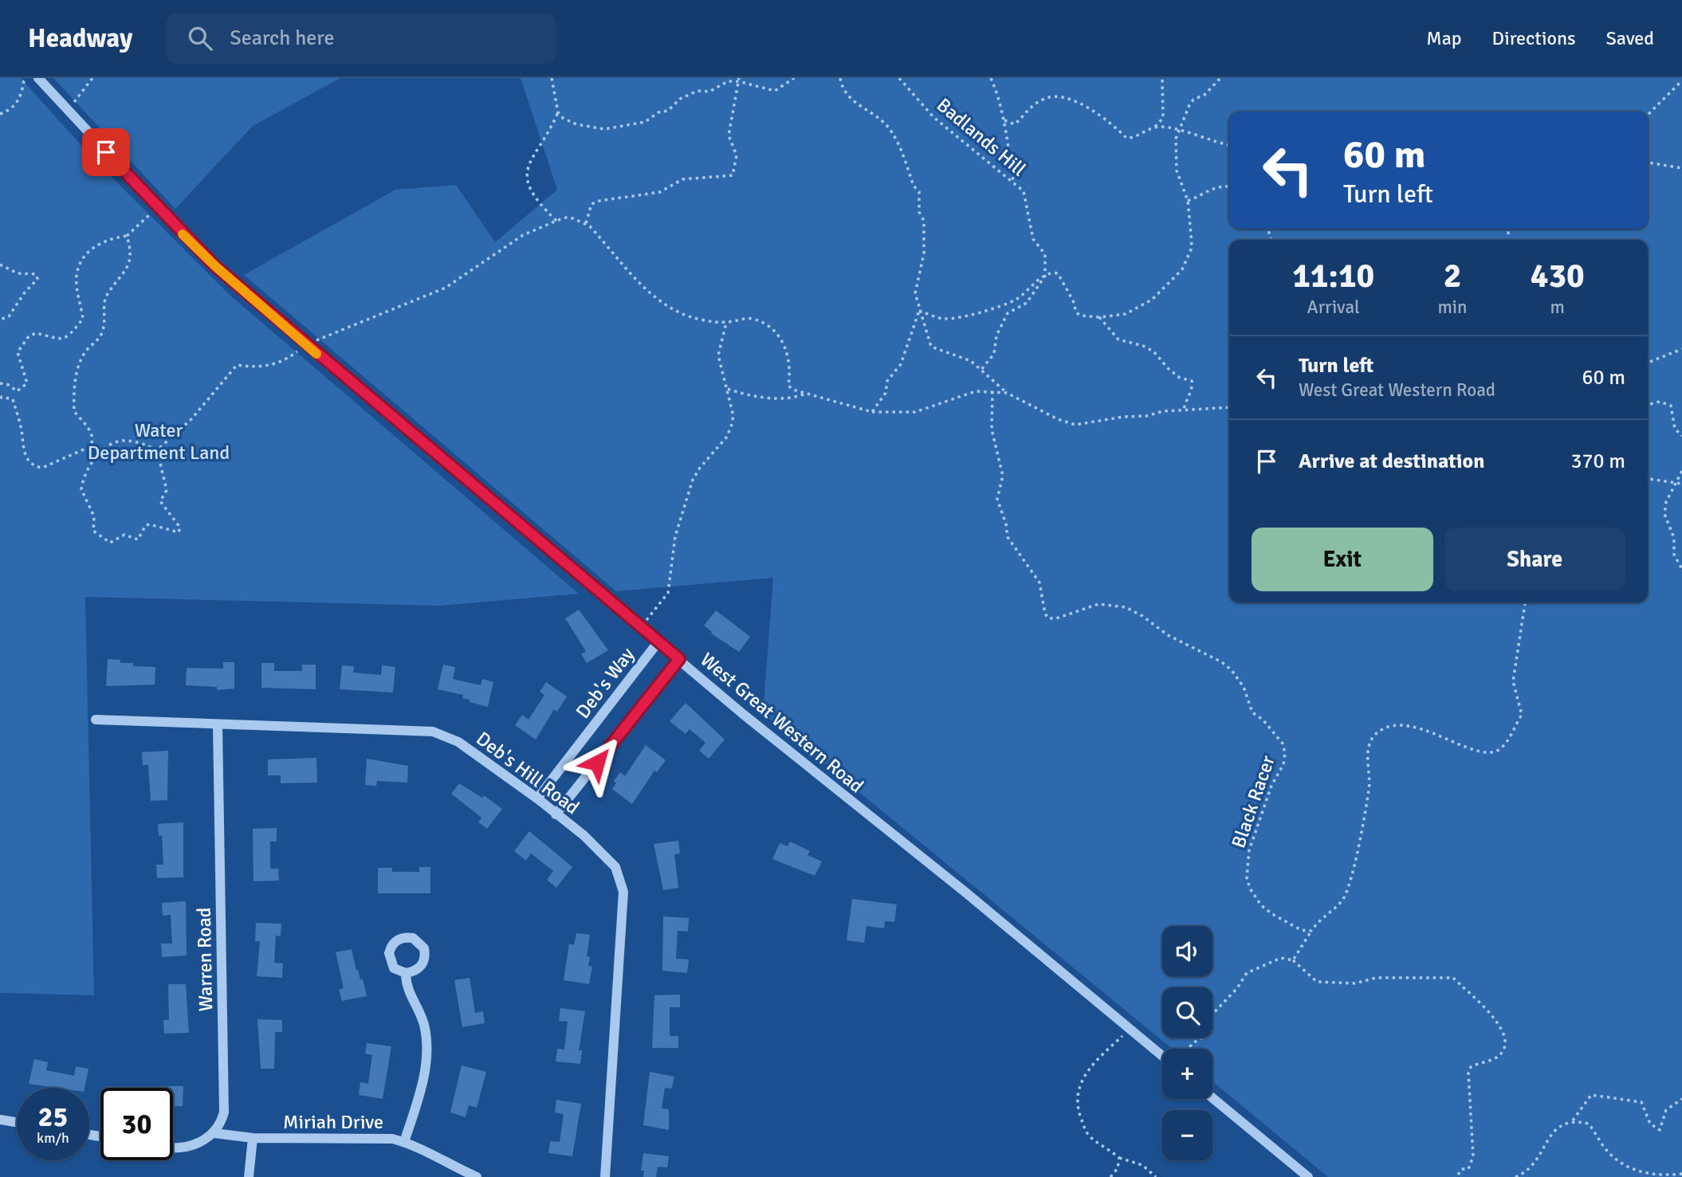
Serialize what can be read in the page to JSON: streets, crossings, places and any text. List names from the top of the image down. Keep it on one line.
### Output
{"streets":{"street":["Deb's Way","West Great Western Road","Deb's Hill Road","Warren Road","Miriah Drive"],"path":["Badlands Hill","Black Racer"]},"crossings":[["Deb's Way","West Great Western Road"],["Deb's Way","Deb's Hill Road"],["Deb's Hill Road","Warren Road"],["Warren Road","Miriah Drive"]],"parks":["Water Department Land"],"page":{"header":"Headway","search":"Search here","nav":["Map","Directions","Saved"],"turn":["60 m","Turn left"],"eta":["11:10","Arrival","2","min","430","m"],"list":[{"name":"Turn left","note":"West Great Western Road","value":"60 m"},{"name":"Arrive at destination","value":"370 m"}],"buttons":["Exit","Share"],"map_buttons":["+","−"],"speed":"25 km/h","limit":"30"}}
